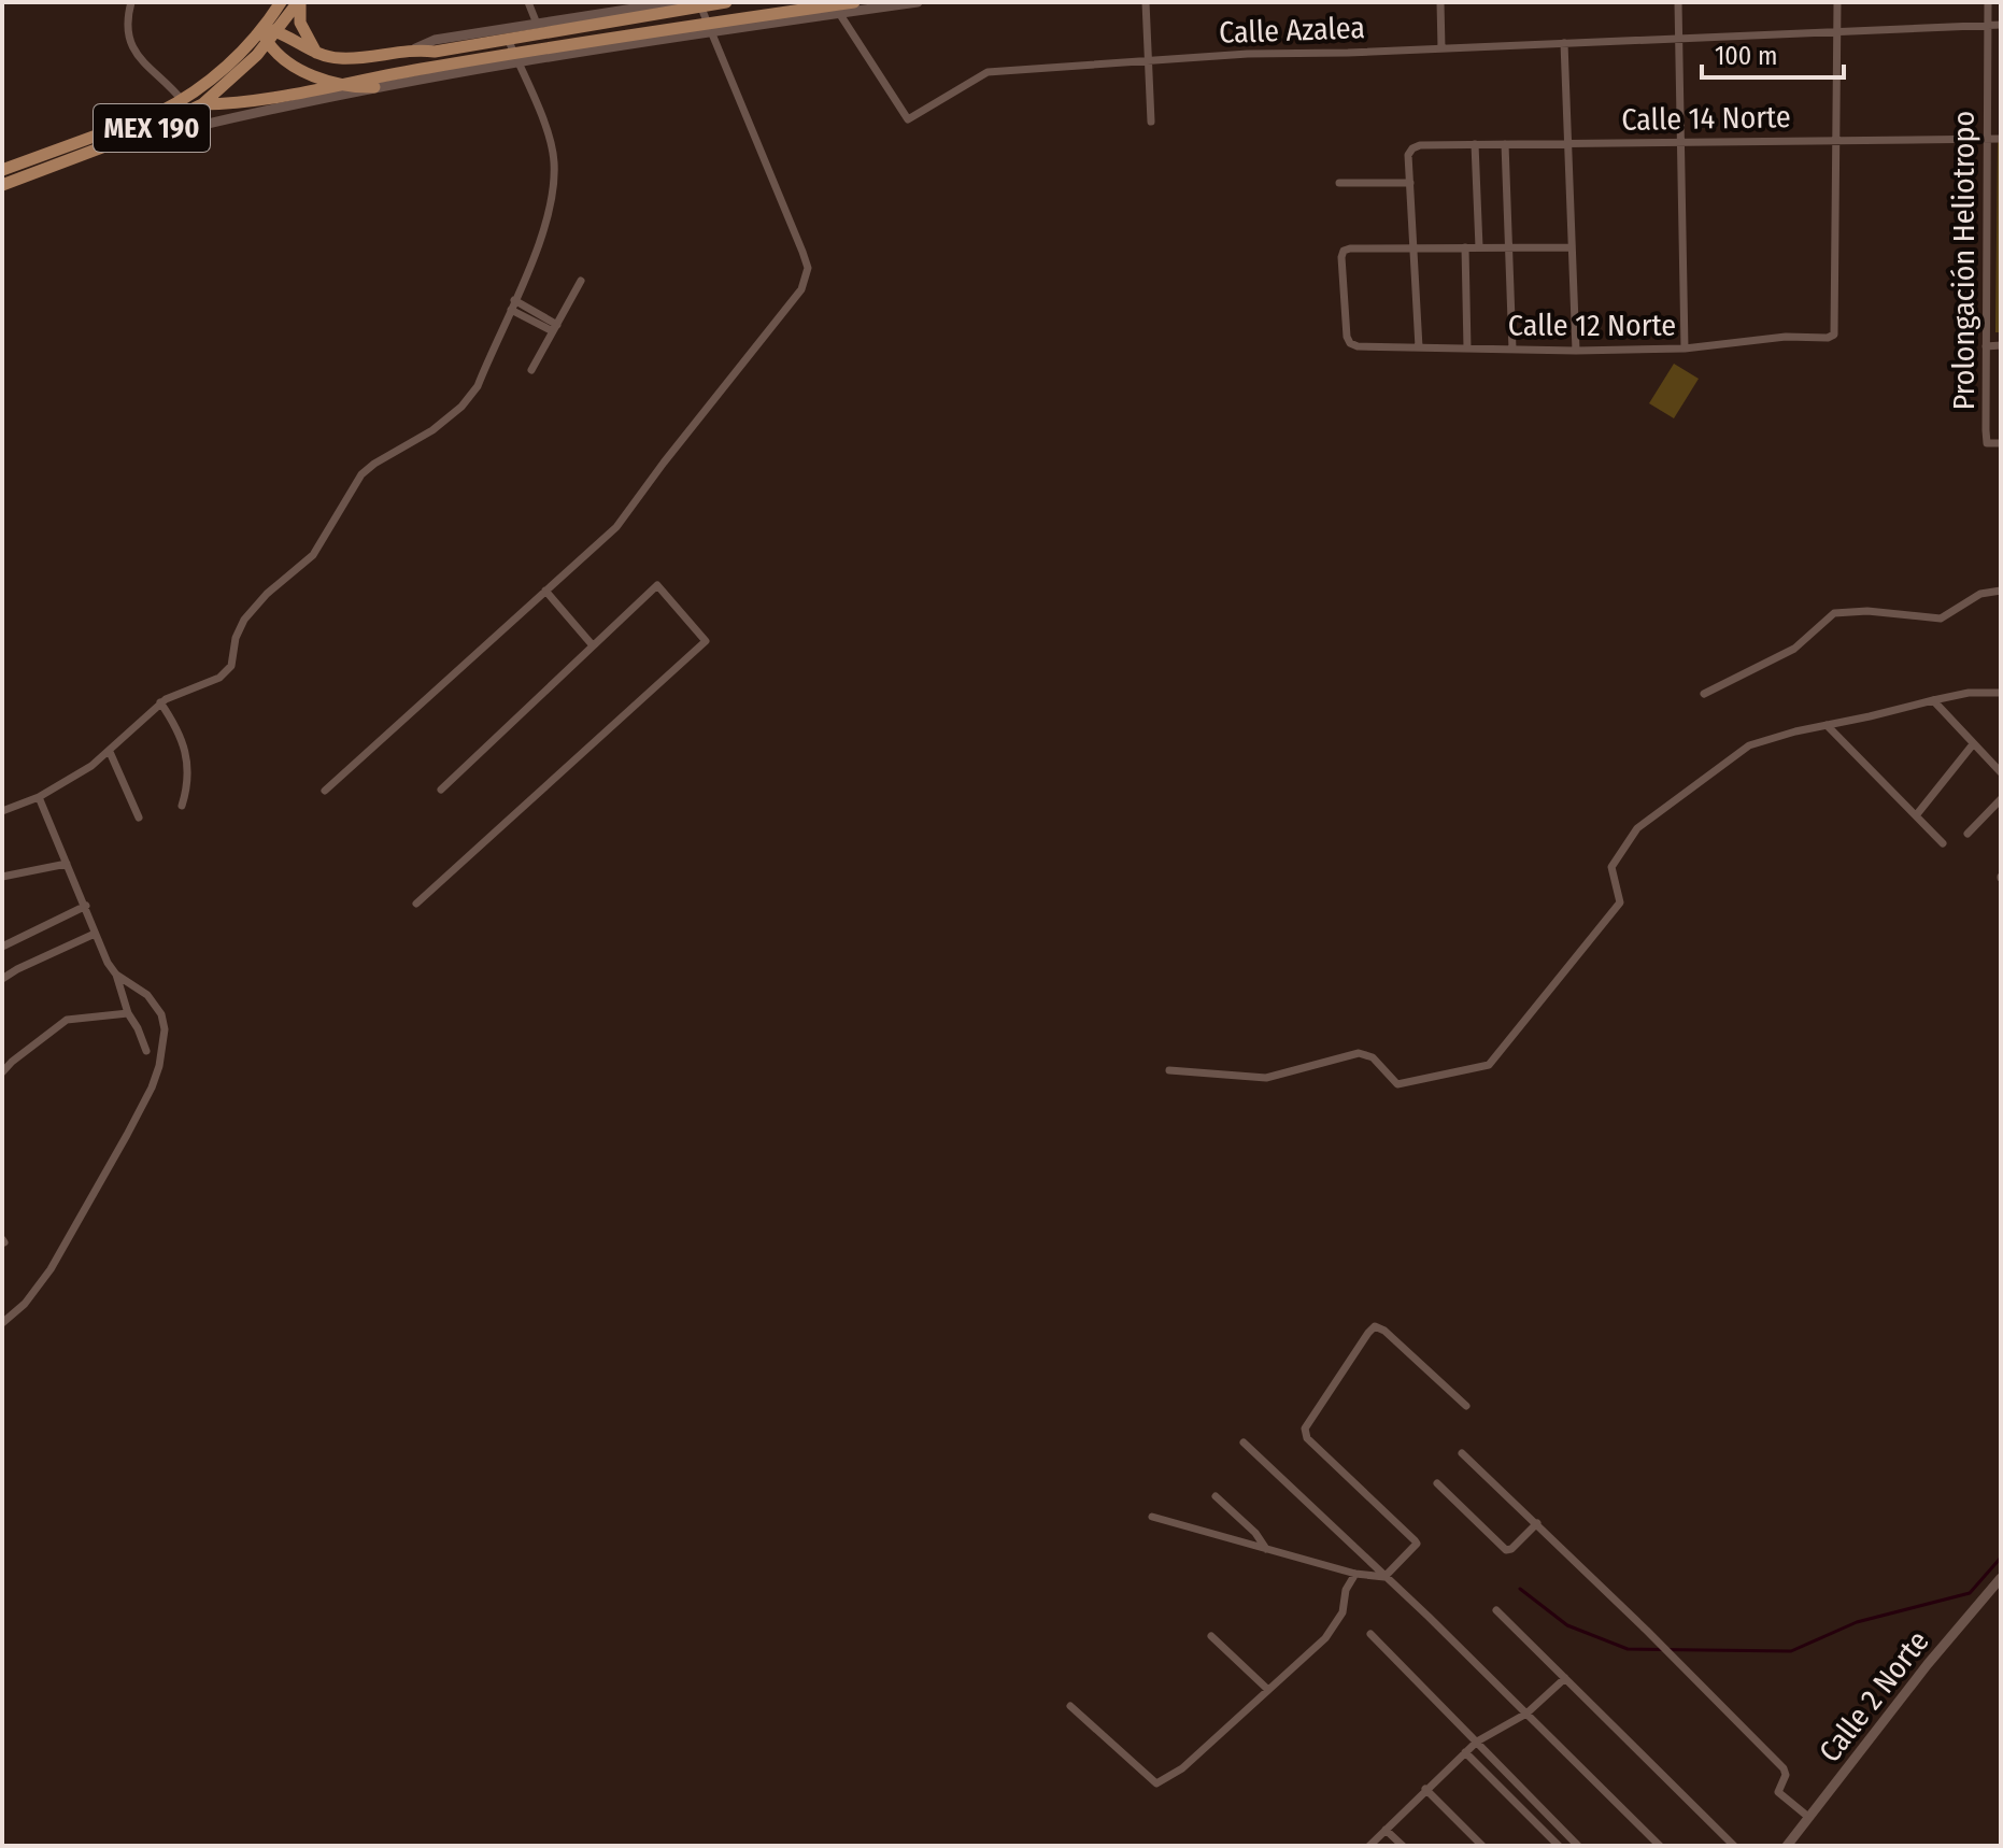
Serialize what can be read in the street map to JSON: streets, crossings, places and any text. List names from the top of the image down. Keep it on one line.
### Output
{"streets":{"main road":["MEX 190"],"street":["Calle Azalea","Calle 14 Norte","Prolongación Heliotropo","Calle 12 Norte","Calle 2 Norte"]},"crossings":[["Calle Azalea","Prolongación Heliotropo"],["Calle 14 Norte","Prolongación Heliotropo"],["Calle 14 Norte","Calle 12 Norte"]],"scale_bar":"100 m"}
